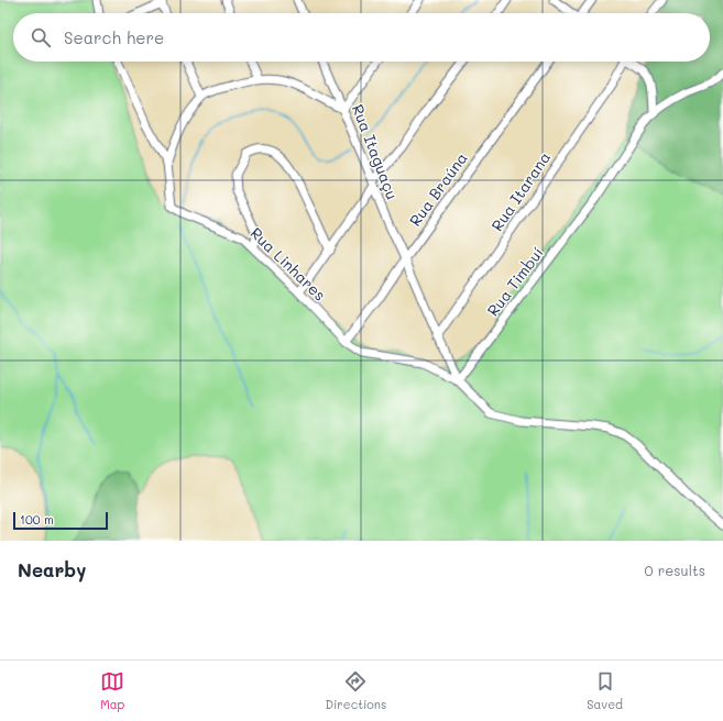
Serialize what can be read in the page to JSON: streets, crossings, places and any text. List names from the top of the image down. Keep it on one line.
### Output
{"streets":{"street":["Rua Itaguaçu","Rua Braúna","Rua Itarana","Rua Linhares","Rua Timbuí"]},"crossings":[["Rua Itaguaçu","Rua Braúna"],["Rua Itaguaçu","Rua Itarana"],["Rua Itaguaçu","Rua Linhares"],["Rua Itaguaçu","Rua Timbuí"],["Rua Braúna","Rua Linhares"],["Rua Linhares","Rua Timbuí"]],"scale_bar":"100 m","page":{"search":"Search here","scale":"100 m","heading":["Nearby","0 results"],"nav":["Map","Directions","Saved"]}}
